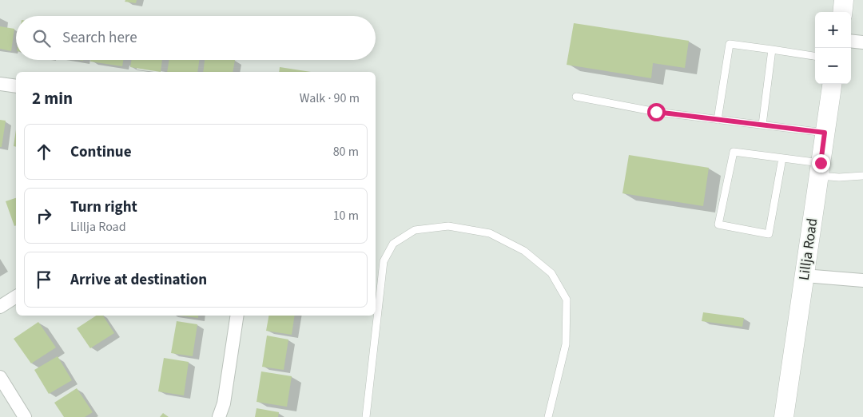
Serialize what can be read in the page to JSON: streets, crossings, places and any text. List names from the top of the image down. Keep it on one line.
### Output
{"streets":{"street":["Lillja Road"]},"page":{"map_buttons":["+","−"],"search":"Search here","heading":["2 min","Walk · 90 m"],"list":[["Continue","80 m"],["Turn right","Lillja Road","10 m"],"Arrive at destination"]}}
